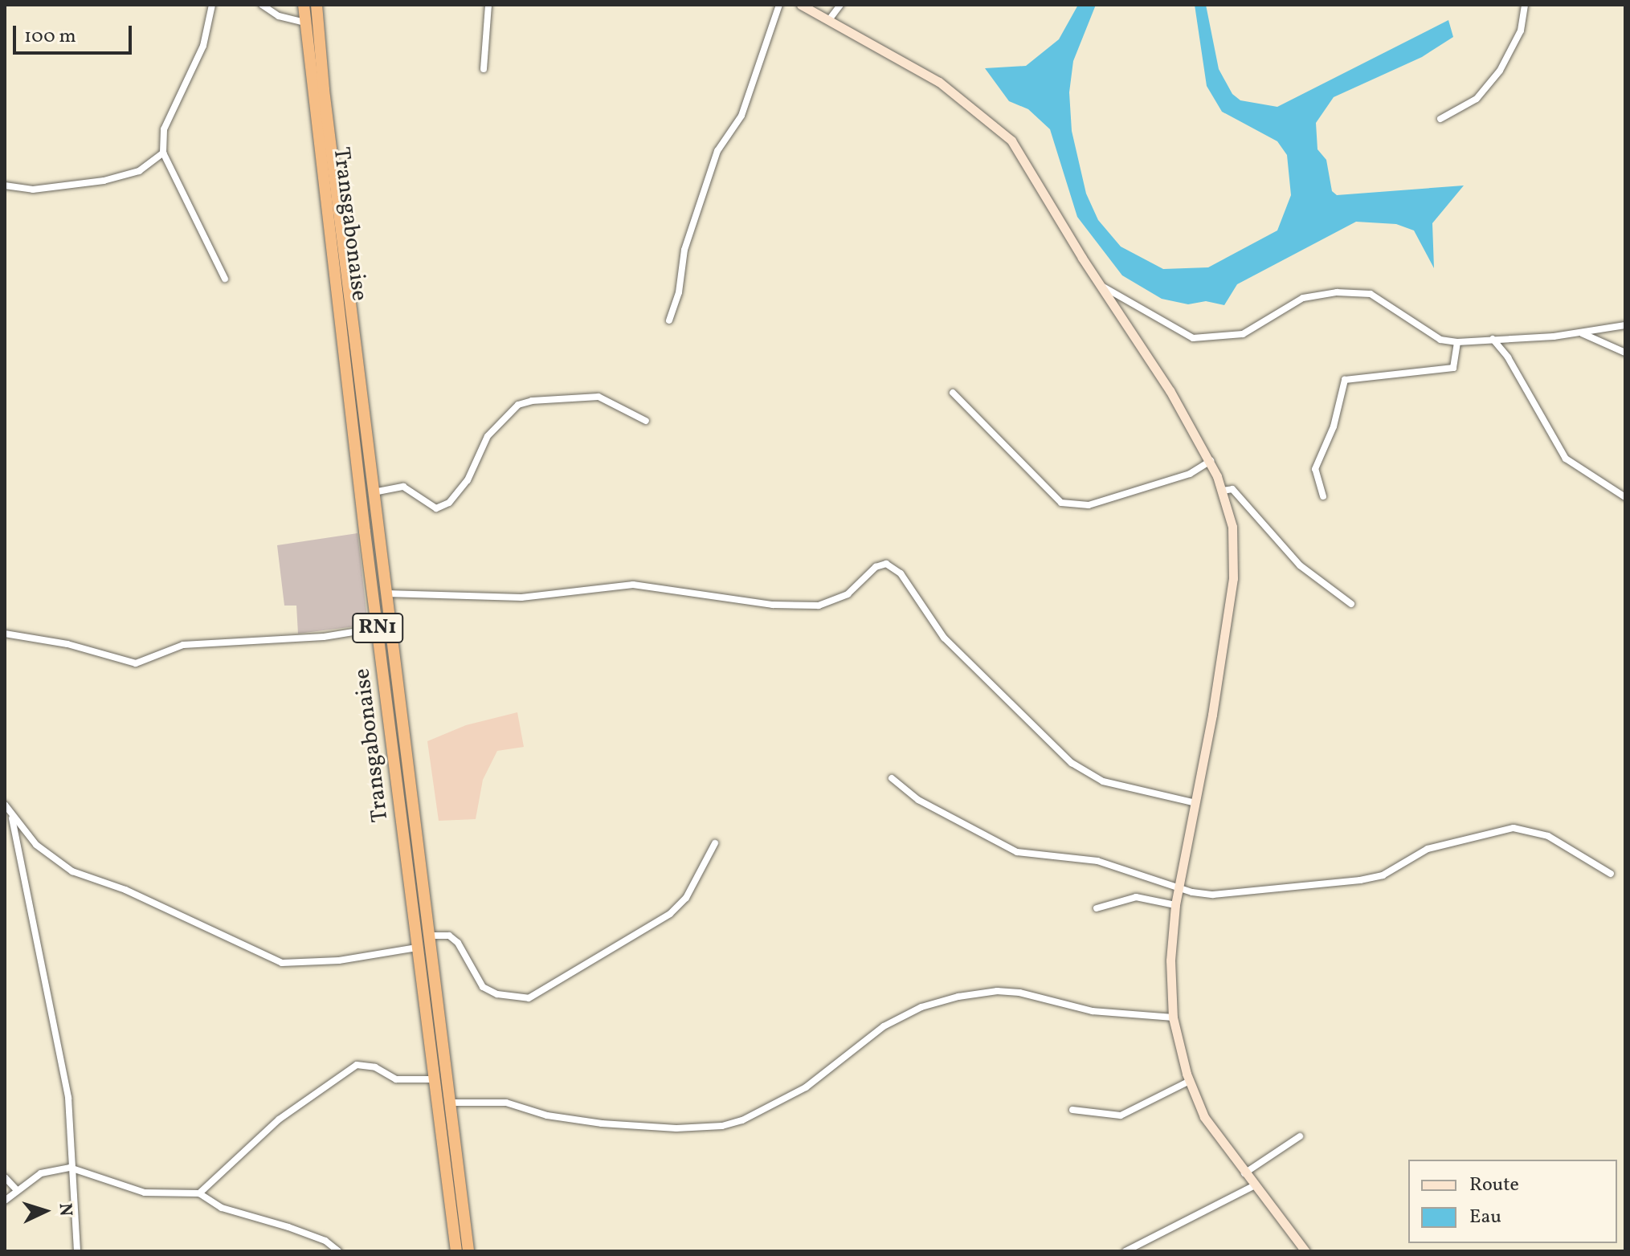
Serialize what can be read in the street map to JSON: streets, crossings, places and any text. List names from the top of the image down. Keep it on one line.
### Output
{"streets":{"highway":["Transgabonaise","RN1"]},"legend":["Route","Eau"],"scale_bar":"100 m","north":"right"}
